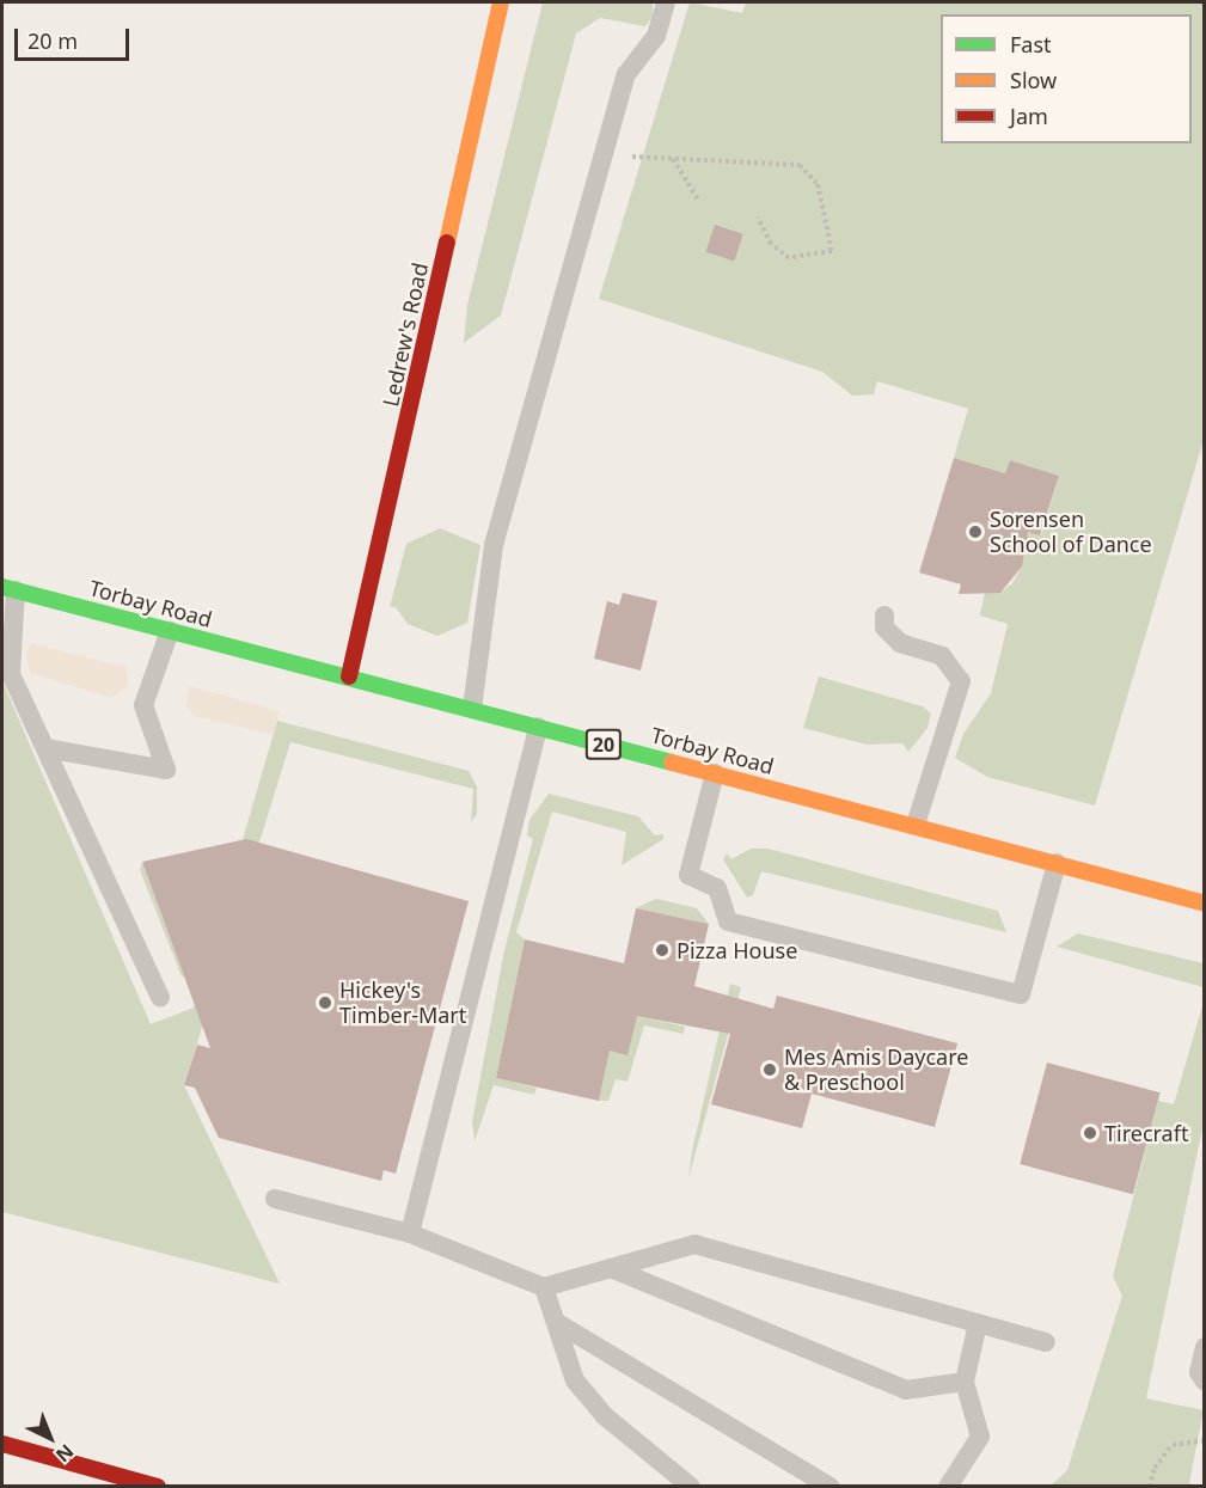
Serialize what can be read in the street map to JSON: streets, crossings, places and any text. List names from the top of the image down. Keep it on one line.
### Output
{"streets":{"main road":["Ledrew's Road","Torbay Road","20"]},"crossings":[["Ledrew's Road","Torbay Road"]],"places":["Sorensen School of Dance","Pizza House","Hickey's Timber-Mart","Mes Amis Daycare & Preschool","Tirecraft"],"legend":["Fast","Slow","Jam"],"scale_bar":"20 m","north":"bottom right"}
